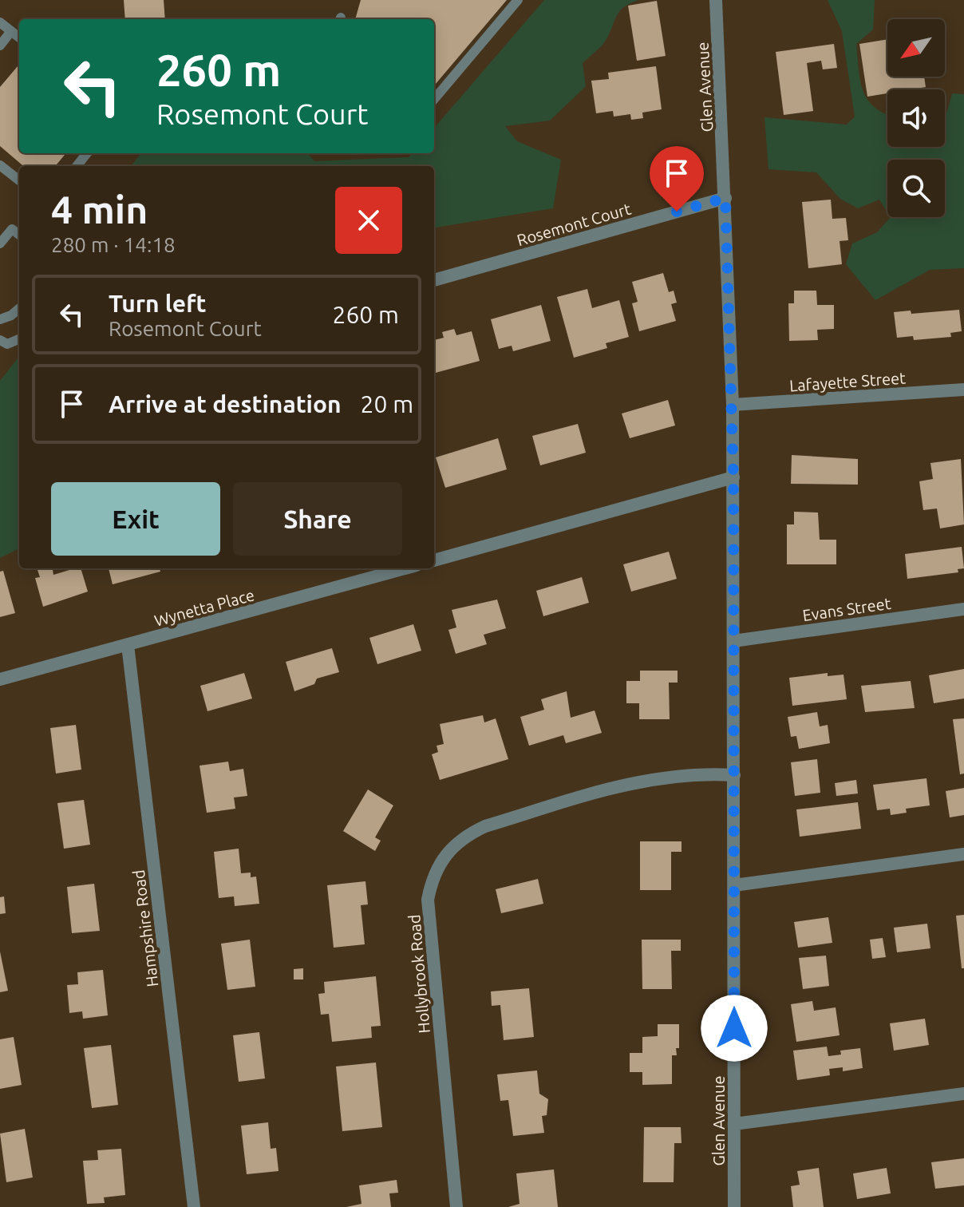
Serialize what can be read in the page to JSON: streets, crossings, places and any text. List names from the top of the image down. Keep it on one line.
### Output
{"streets":{"street":["Glen Avenue","Rosemont Court","Lafayette Street","Wynetta Place","Evans Street","Hampshire Road","Hollybrook Road"]},"crossings":[["Glen Avenue","Rosemont Court"],["Glen Avenue","Lafayette Street"],["Glen Avenue","Evans Street"],["Glen Avenue","Hollybrook Road"],["Wynetta Place","Hampshire Road"]],"north":"bottom left","page":{"turn":["260 m","Rosemont Court"],"heading":["4 min","280 m · 14:18"],"list":[{"name":"Turn left","note":"Rosemont Court","value":"260 m"},{"name":"Arrive at destination","value":"20 m"}],"buttons":["Exit","Share"]}}
